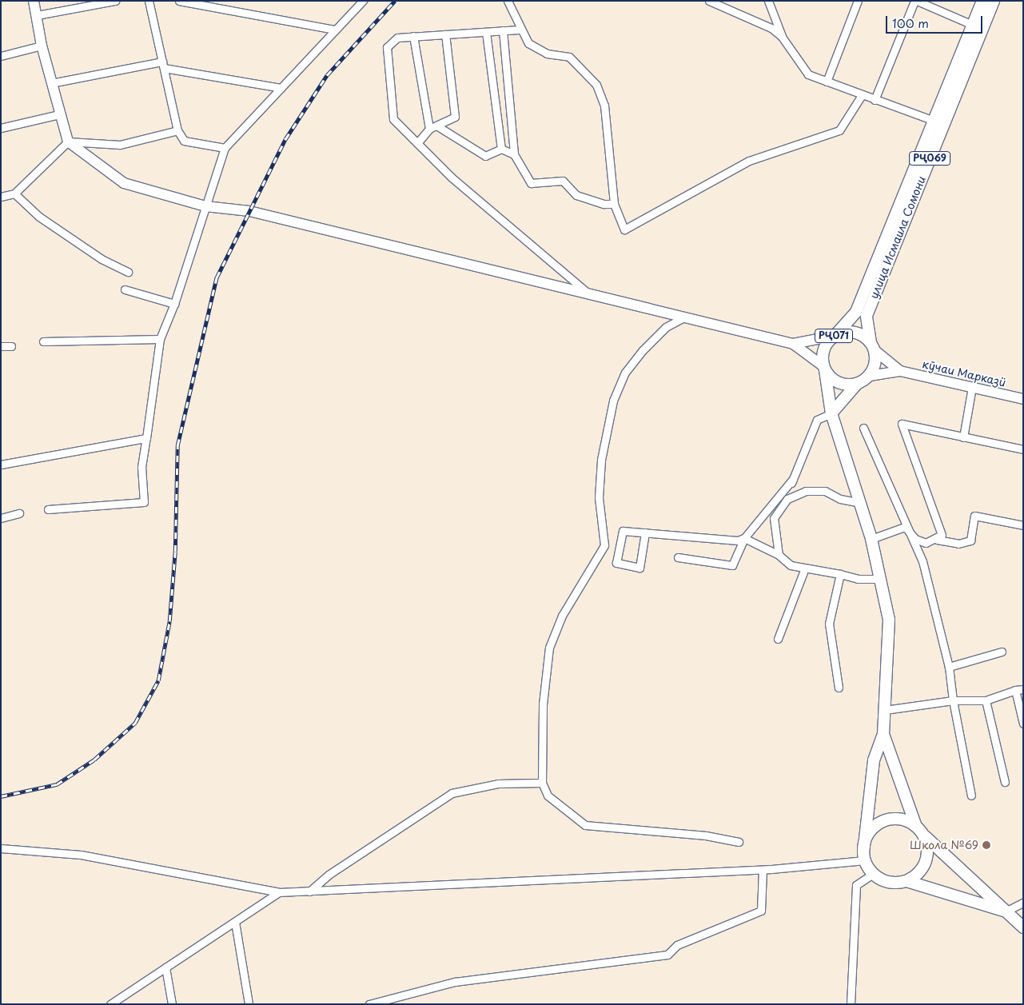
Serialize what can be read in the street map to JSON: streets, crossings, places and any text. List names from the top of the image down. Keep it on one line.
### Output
{"streets":{"main road":["РҶ069","улица Исмаила Сомони","РҶ071"],"street":["кӯчаи Марказӣ"]},"crossings":[["РҶ069","улица Исмаила Сомони"],["РҶ069","РҶ071"],["улица Исмаила Сомони","РҶ071"]],"places":["Школа №69"],"scale_bar":"100 m"}
